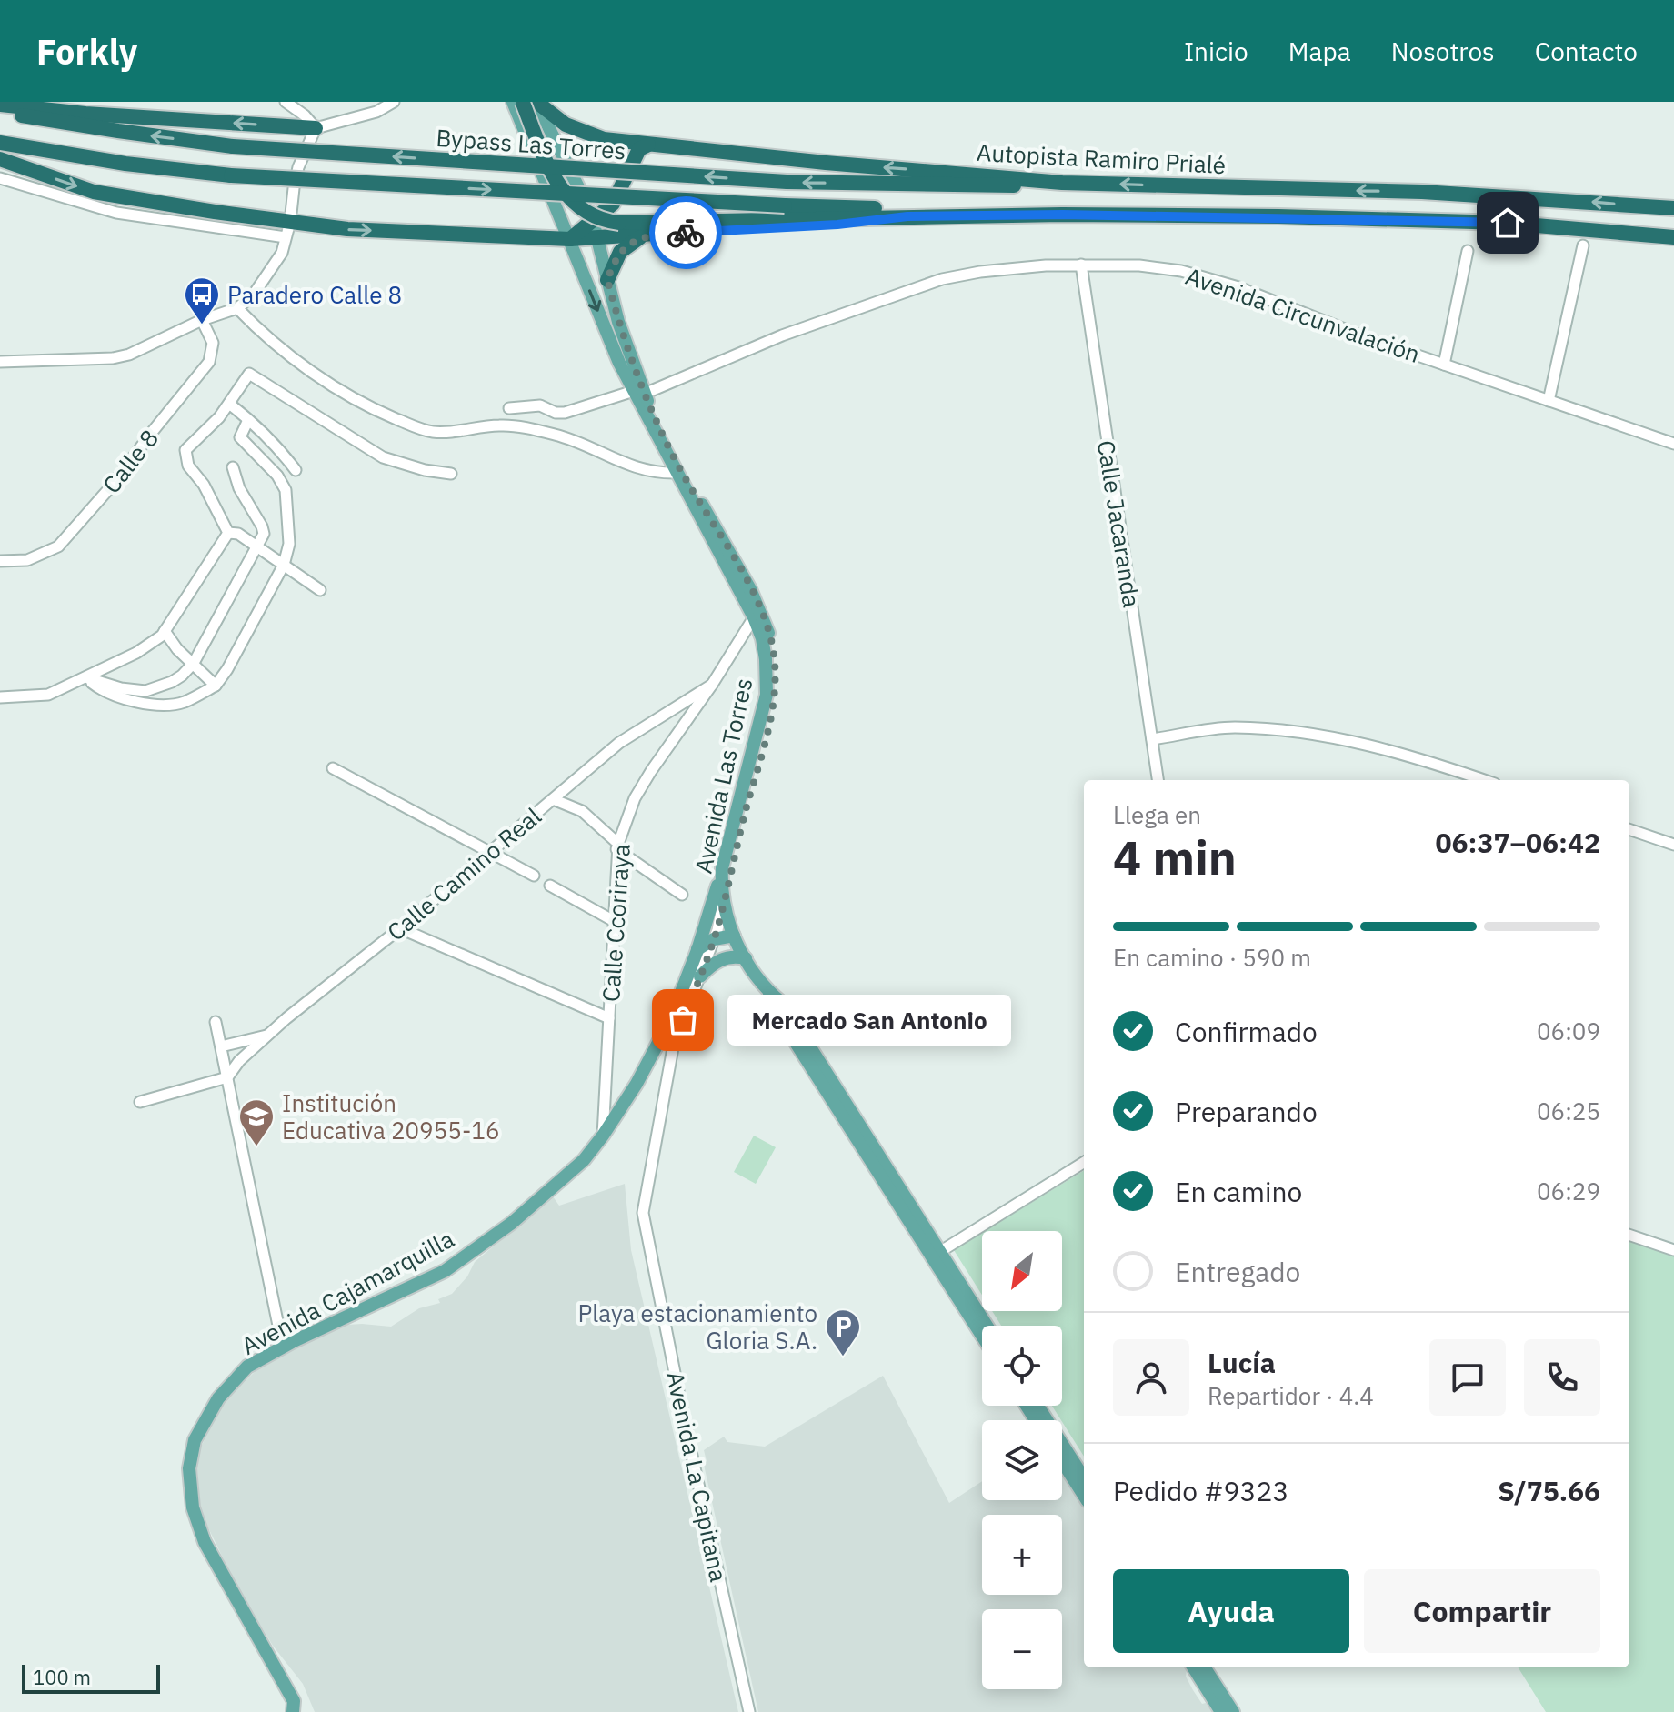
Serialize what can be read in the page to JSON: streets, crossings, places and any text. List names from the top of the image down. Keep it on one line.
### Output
{"streets":{"highway":["Bypass Las Torres","Autopista Ramiro Prialé"],"main road":["Avenida Las Torres","Avenida Cajamarquilla"],"street":["Avenida Circunvalación","Calle 8","Calle Jacaranda","Calle Camino Real","Calle Ccoriraya","Avenida La Capitana"]},"crossings":[["Bypass Las Torres","Autopista Ramiro Prialé"],["Autopista Ramiro Prialé","Avenida Las Torres"],["Avenida Circunvalación","Calle Jacaranda"],["Avenida Circunvalación","Avenida Las Torres"],["Avenida Las Torres","Calle Ccoriraya"],["Avenida Las Torres","Avenida Cajamarquilla"],["Avenida Las Torres","Avenida La Capitana"],["Calle Camino Real","Calle Ccoriraya"],["Calle Ccoriraya","Avenida Cajamarquilla"]],"places":{"bus stop":["Paradero Calle 8"],"other":["Mercado San Antonio"],"school or university":["Institución Educativa 20955-16"],"parking":["Playa estacionamiento Gloria S.A."]},"scale_bar":"100 m","north":"bottom left","page":{"header":"Forkly","nav":["Inicio","Mapa","Nosotros","Contacto"],"heading":["4 min","Llega en","06:37–06:42"],"panel":["Lucía","Repartidor · 4.4","Pedido #9323","S/75.66"],"bar":"En camino · 590 m","list":[["Confirmado","06:09"],["Preparando","06:25"],["En camino","06:29"],"Entregado"],"bubble":"Mercado San Antonio","map_buttons":["+","−"],"buttons":["Ayuda","Compartir"],"scale":"100 m"}}
